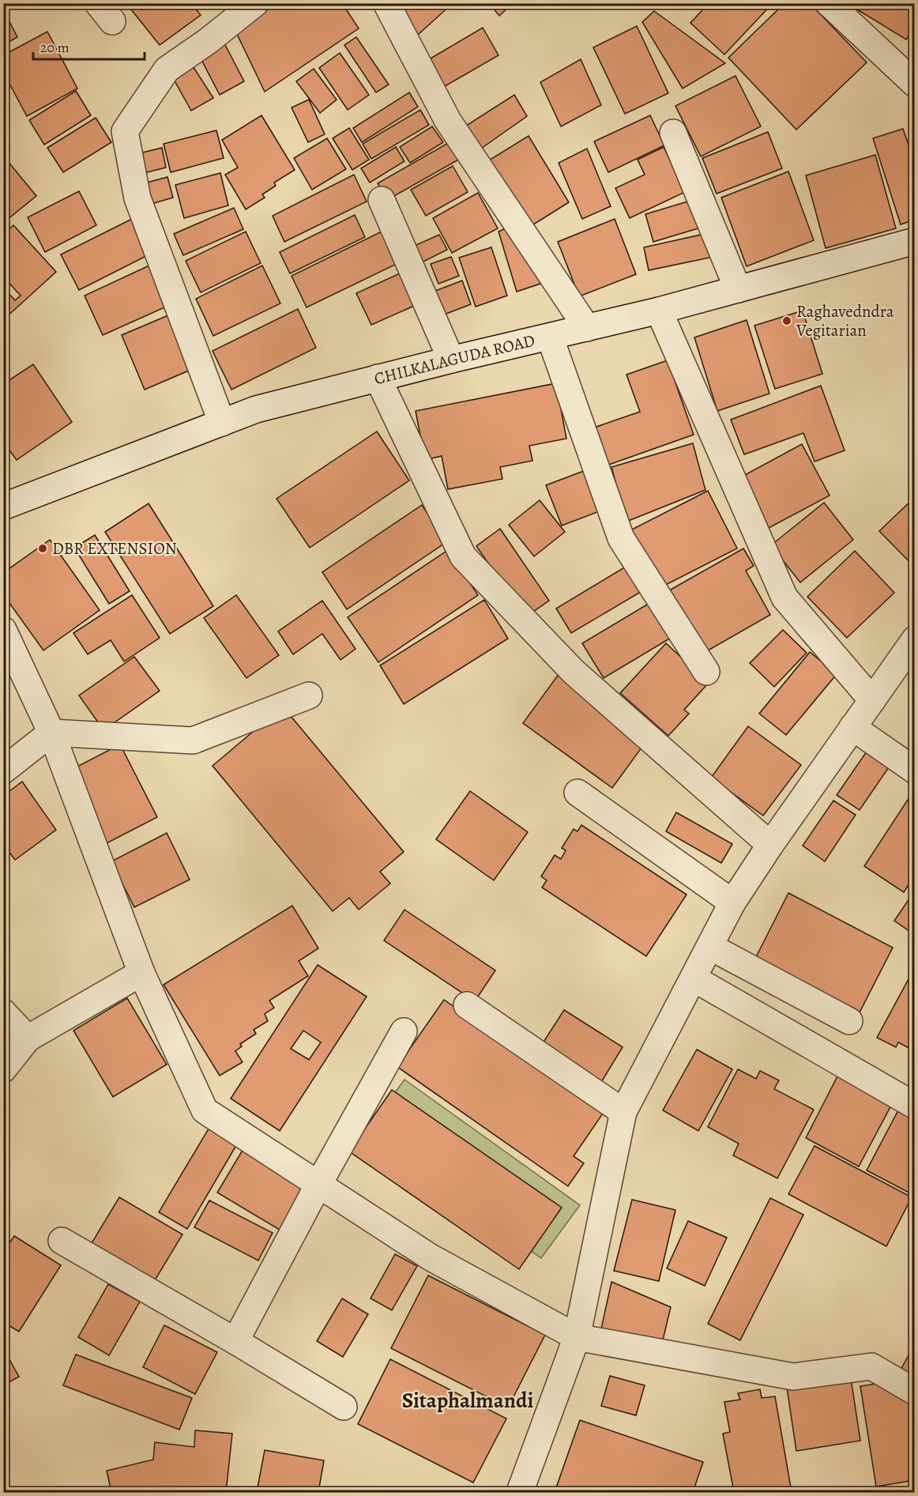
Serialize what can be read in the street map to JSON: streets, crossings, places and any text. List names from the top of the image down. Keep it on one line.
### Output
{"streets":{"street":["CHILKALAGUDA ROAD"]},"districts":["Sitaphalmandi"],"places":["Raghavedndra Vegitarian","DBR EXTENSION"],"scale_bar":"20 m"}
